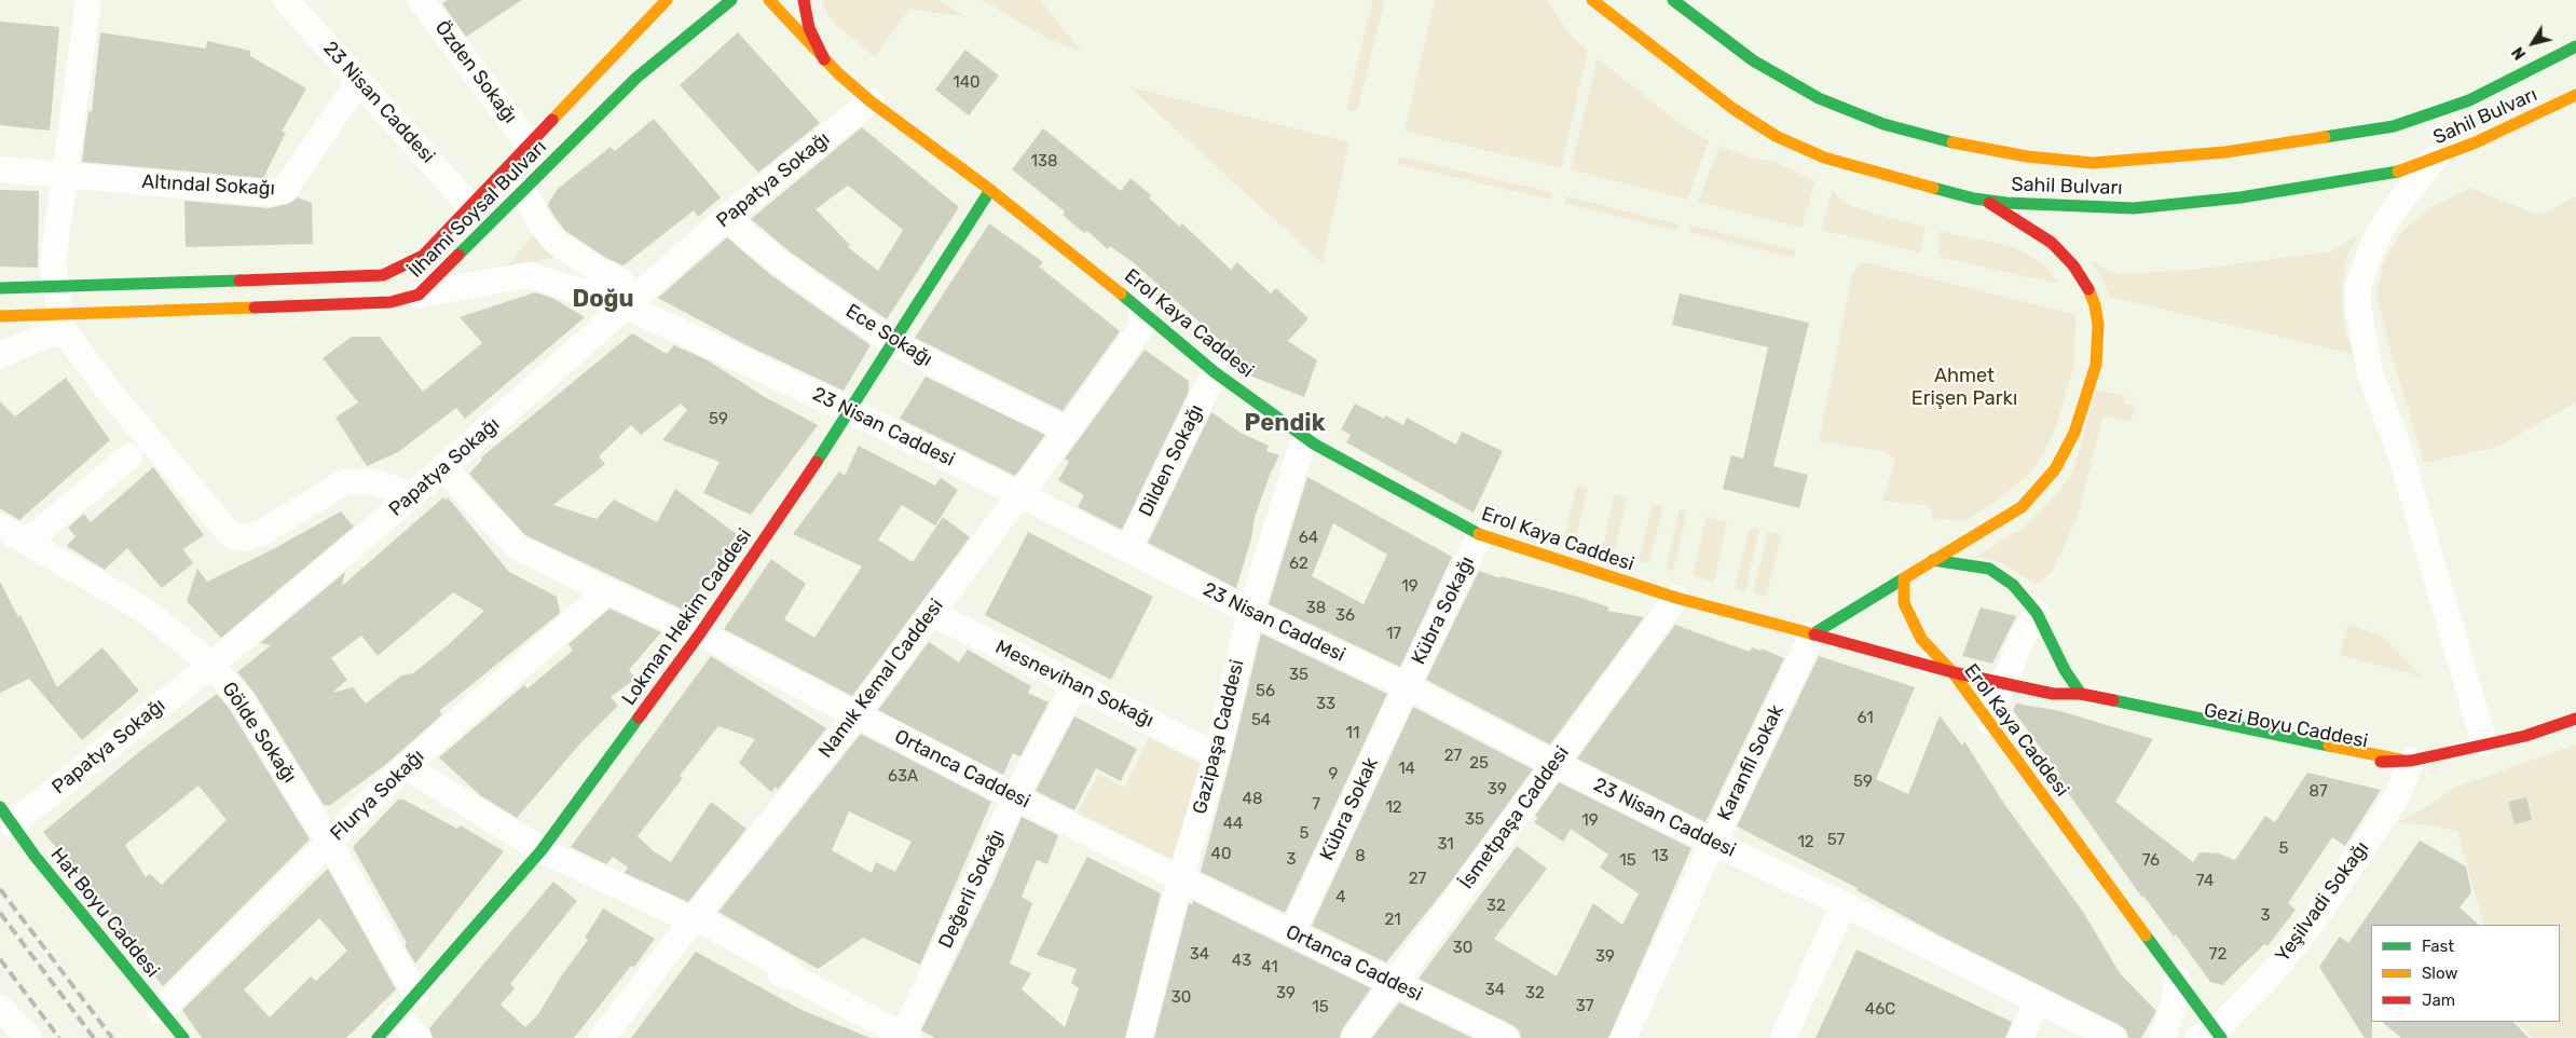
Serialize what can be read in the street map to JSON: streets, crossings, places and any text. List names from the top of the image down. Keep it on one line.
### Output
{"streets":{"main road":["Sahil Bulvarı","İlhami Soysal Bulvarı","Erol Kaya Caddesi","Lokman Hekim Caddesi","Gezi Boyu Caddesi","Hat Boyu Caddesi"],"street":["Özden Sokağı","23 Nisan Caddesi","Papatya Sokağı","Altındal Sokağı","Ece Sokağı","Dilden Sokağı","Kübra Sokağı","Namık Kemal Caddesi","Mesnevihan Sokağı","Gölde Sokağı","Gazipaşa Caddesi","Karanfil Sokak","Ortanca Caddesi","Flurya Sokağı","Kübra Sokak","İsmetpaşa Caddesi","Değerli Sokağı","Yeşilvadi Sokağı"]},"crossings":[["Özden Sokağı","İlhami Soysal Bulvarı"],["23 Nisan Caddesi","Papatya Sokağı"],["23 Nisan Caddesi","Altındal Sokağı"],["23 Nisan Caddesi","İlhami Soysal Bulvarı"],["23 Nisan Caddesi","Dilden Sokağı"],["23 Nisan Caddesi","Kübra Sokağı"],["23 Nisan Caddesi","Lokman Hekim Caddesi"],["23 Nisan Caddesi","Namık Kemal Caddesi"],["23 Nisan Caddesi","Gazipaşa Caddesi"],["23 Nisan Caddesi","Karanfil Sokak"],["23 Nisan Caddesi","Kübra Sokak"],["23 Nisan Caddesi","İsmetpaşa Caddesi"],["Papatya Sokağı","Erol Kaya Caddesi"],["Papatya Sokağı","Ece Sokağı"],["Papatya Sokağı","Gölde Sokağı"],["Papatya Sokağı","Ortanca Caddesi"],["Papatya Sokağı","Hat Boyu Caddesi"],["Erol Kaya Caddesi","Dilden Sokağı"],["Erol Kaya Caddesi","Kübra Sokağı"],["Erol Kaya Caddesi","Lokman Hekim Caddesi"],["Erol Kaya Caddesi","Namık Kemal Caddesi"],["Erol Kaya Caddesi","Gazipaşa Caddesi"],["Erol Kaya Caddesi","Karanfil Sokak"],["Erol Kaya Caddesi","İsmetpaşa Caddesi"],["Erol Kaya Caddesi","Yeşilvadi Sokağı"],["Ece Sokağı","Lokman Hekim Caddesi"],["Ece Sokağı","Namık Kemal Caddesi"],["Kübra Sokağı","Kübra Sokak"],["Lokman Hekim Caddesi","Gölde Sokağı"],["Lokman Hekim Caddesi","Ortanca Caddesi"],["Namık Kemal Caddesi","Mesnevihan Sokağı"],["Namık Kemal Caddesi","Ortanca Caddesi"],["Mesnevihan Sokağı","Gazipaşa Caddesi"],["Mesnevihan Sokağı","Değerli Sokağı"],["Gezi Boyu Caddesi","Yeşilvadi Sokağı"],["Gölde Sokağı","Flurya Sokağı"],["Gazipaşa Caddesi","Ortanca Caddesi"],["Ortanca Caddesi","Flurya Sokağı"],["Ortanca Caddesi","Kübra Sokak"],["Ortanca Caddesi","İsmetpaşa Caddesi"],["Ortanca Caddesi","Değerli Sokağı"],["Flurya Sokağı","Hat Boyu Caddesi"]],"districts":["Doğu","Pendik"],"parks":["Ahmet Erişen Parkı"],"house_numbers":["140","138","59","64","62","19","38","36","17","35","56","33","61","54","11","27","25","14","9","63A","59","39","87","48","7","12","35","19","44","5","57","12","31","5","40","8","13","3","15","76","27","74","4","32","3","21","30","34","72","39","43","41","34","39","32","30","37","15","46C"],"legend":["Fast","Slow","Jam"],"north":"bottom left"}
